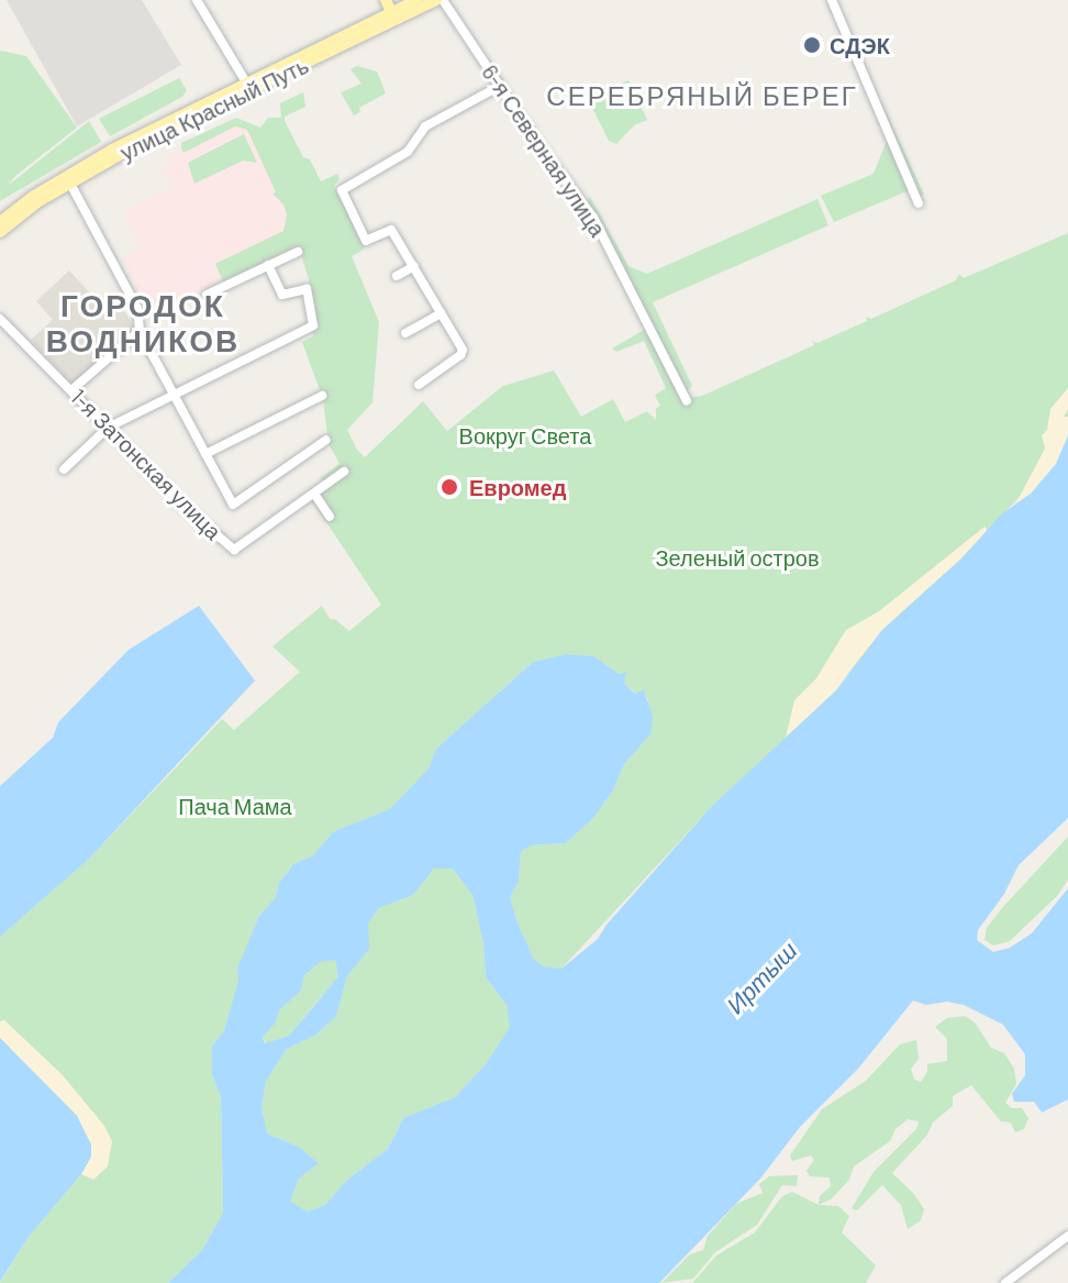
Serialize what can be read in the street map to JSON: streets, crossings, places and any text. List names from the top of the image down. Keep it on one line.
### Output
{"streets":{"main road":["улица Красный Путь"],"street":["6-я Северная улица","1-я Затонская улица"]},"crossings":[["улица Красный Путь","6-я Северная улица"]],"districts":["СЕРЕБРЯНЫЙ БЕРЕГ","ГОРОДОК ВОДНИКОВ"],"water":["Иртыш"],"parks":["Вокруг Света","Зеленый остров","Пача Мама"],"places":["СДЭК","Евромед"]}
